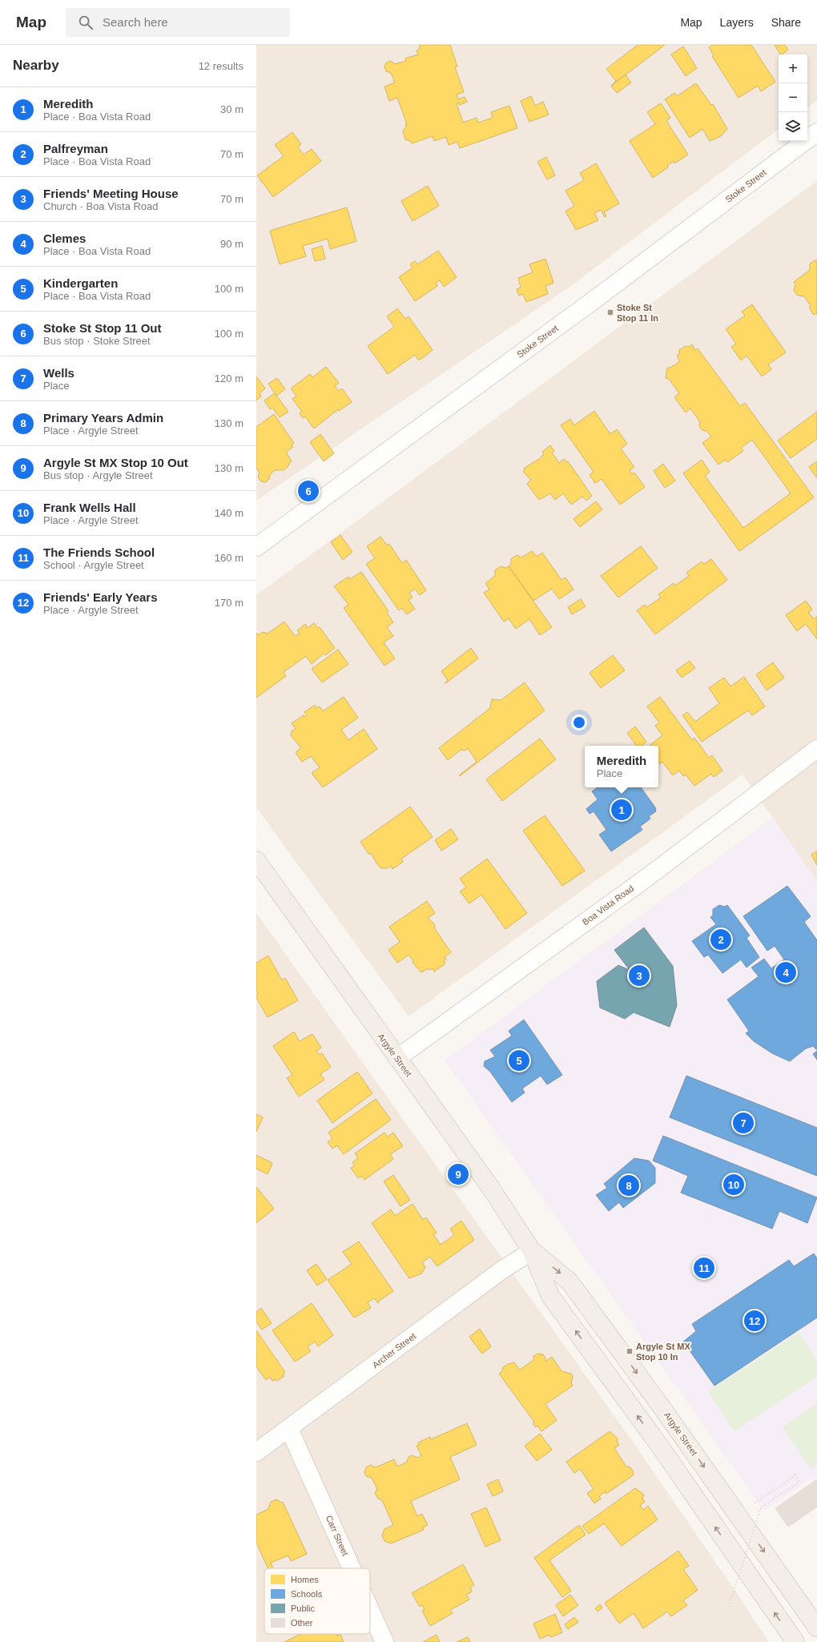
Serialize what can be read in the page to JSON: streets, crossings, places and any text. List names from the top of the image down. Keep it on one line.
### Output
{"streets":{"main road":["Argyle Street"],"street":["Stoke Street","Boa Vista Road","Archer Street","Carr Street"]},"crossings":[["Boa Vista Road","Argyle Street"],["Argyle Street","Archer Street"],["Archer Street","Carr Street"]],"places":{"transit":["Stoke St Stop 11 In","Argyle St MX Stop 10 In"]},"legend":["Homes","Schools","Public","Other"],"page":{"header":"Map","search":"Search here","nav":["Map","Layers","Share"],"heading":["Nearby","12 results"],"map_buttons":["+","−"],"list":[{"mark":"1","name":"Meredith","note":"Place · Boa Vista Road","value":"30 m"},{"mark":"2","name":"Palfreyman","note":"Place · Boa Vista Road","value":"70 m"},{"mark":"3","name":"Friends' Meeting House","note":"Church · Boa Vista Road","value":"70 m"},{"mark":"4","name":"Clemes","note":"Place · Boa Vista Road","value":"90 m"},{"mark":"5","name":"Kindergarten","note":"Place · Boa Vista Road","value":"100 m"},{"mark":"6","name":"Stoke St Stop 11 Out","note":"Bus stop · Stoke Street","value":"100 m"},{"mark":"7","name":"Wells","note":"Place","value":"120 m"},{"mark":"8","name":"Primary Years Admin","note":"Place · Argyle Street","value":"130 m"},{"mark":"9","name":"Argyle St MX Stop 10 Out","note":"Bus stop · Argyle Street","value":"130 m"},{"mark":"10","name":"Frank Wells Hall","note":"Place · Argyle Street","value":"140 m"},{"mark":"11","name":"The Friends School","note":"School · Argyle Street","value":"160 m"},{"mark":"12","name":"Friends' Early Years","note":"Place · Argyle Street","value":"170 m"}],"pins":["6","1","2","4","3","5","7","9","10","8","11","12"],"popup":["Meredith","Place"]}}
